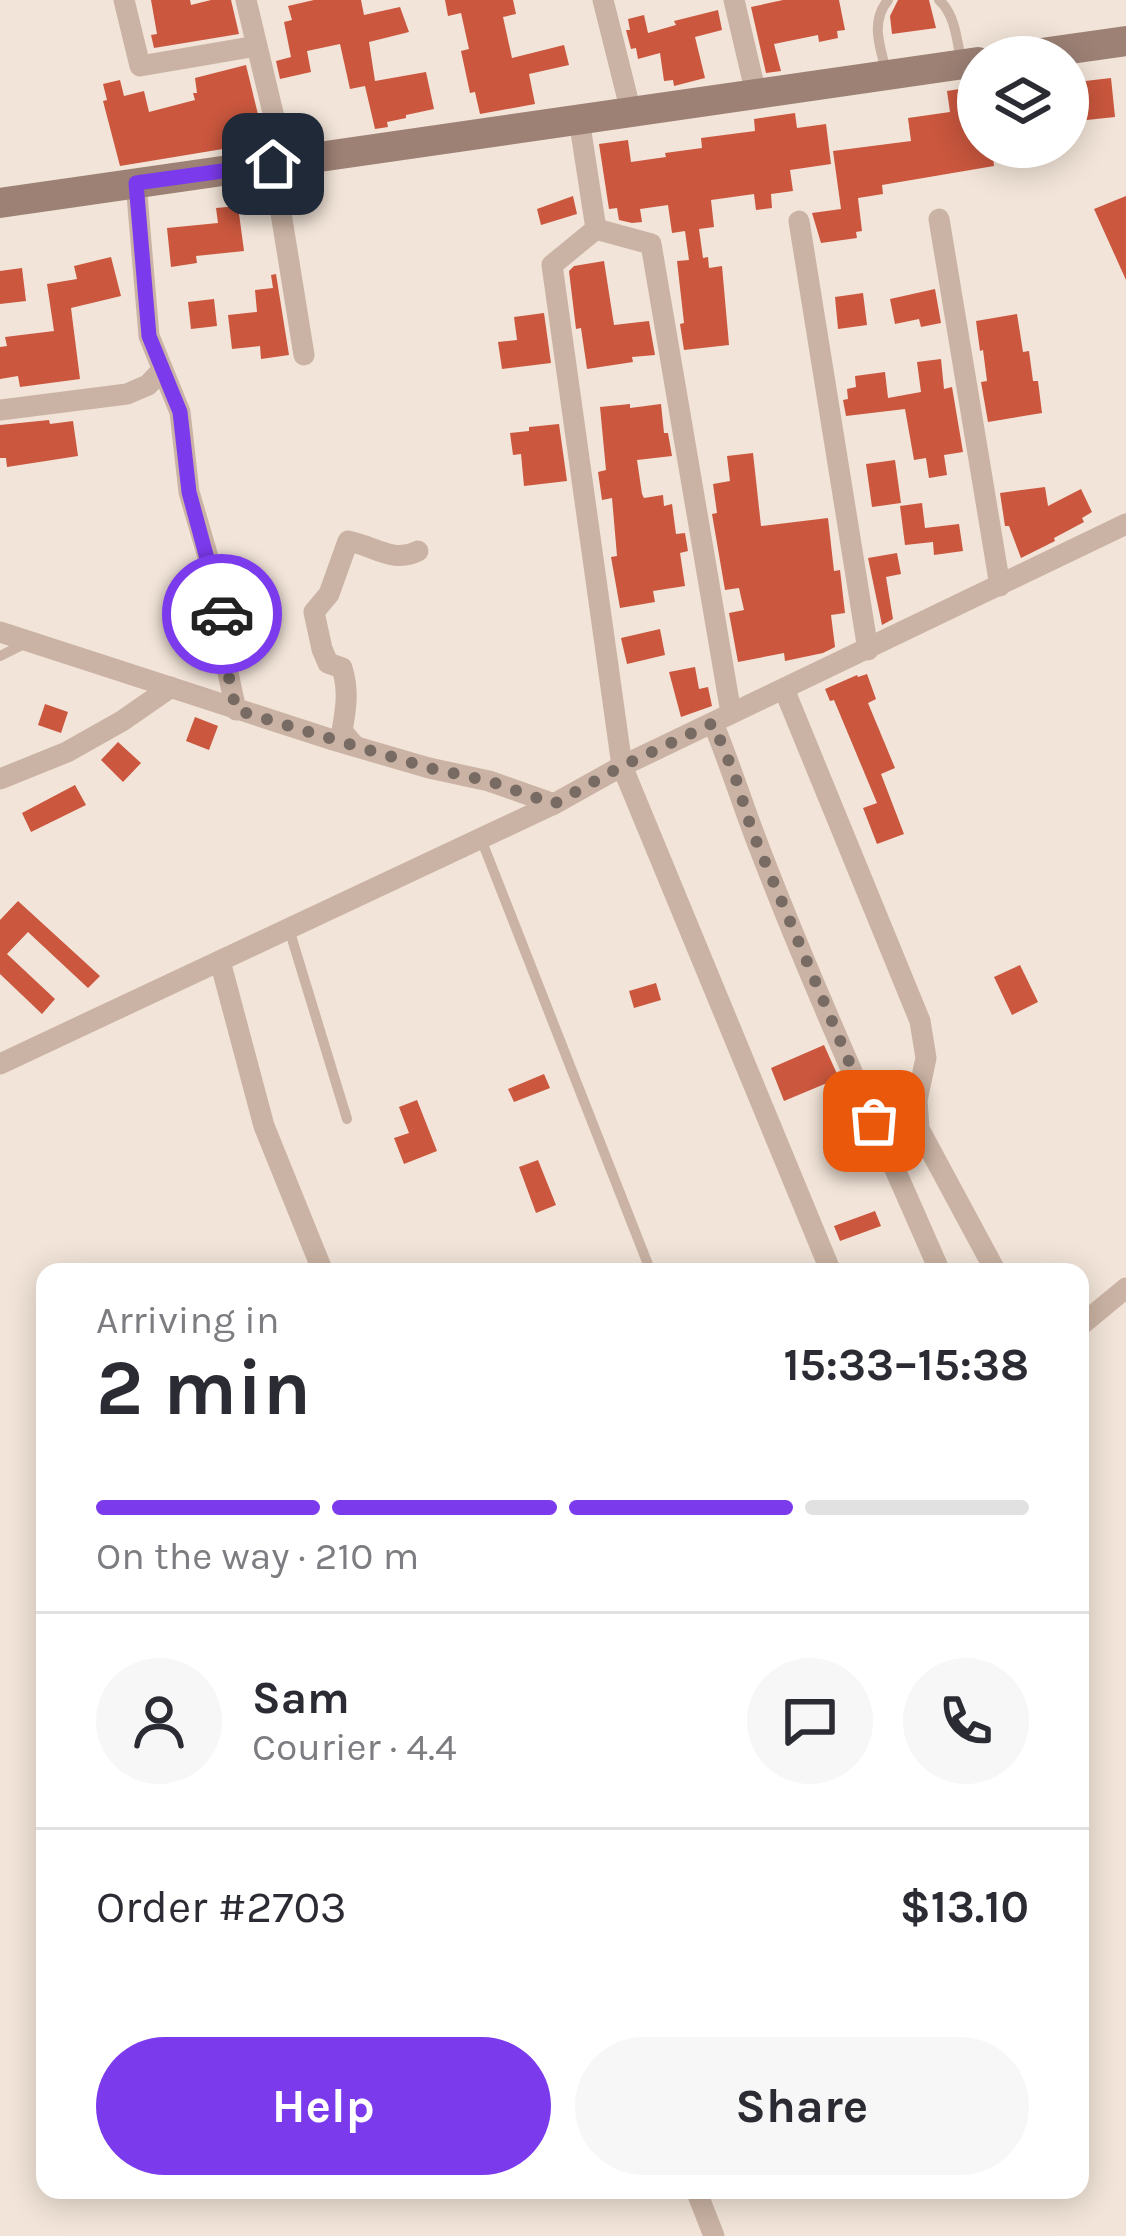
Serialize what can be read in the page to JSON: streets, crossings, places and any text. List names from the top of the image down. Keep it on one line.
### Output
{"page":{"heading":["2 min","Arriving in","15:33–15:38"],"panel":["Sam","Courier · 4.4","Order #2703","$13.10"],"bar":"On the way · 210 m","buttons":["Help","Share"]}}
